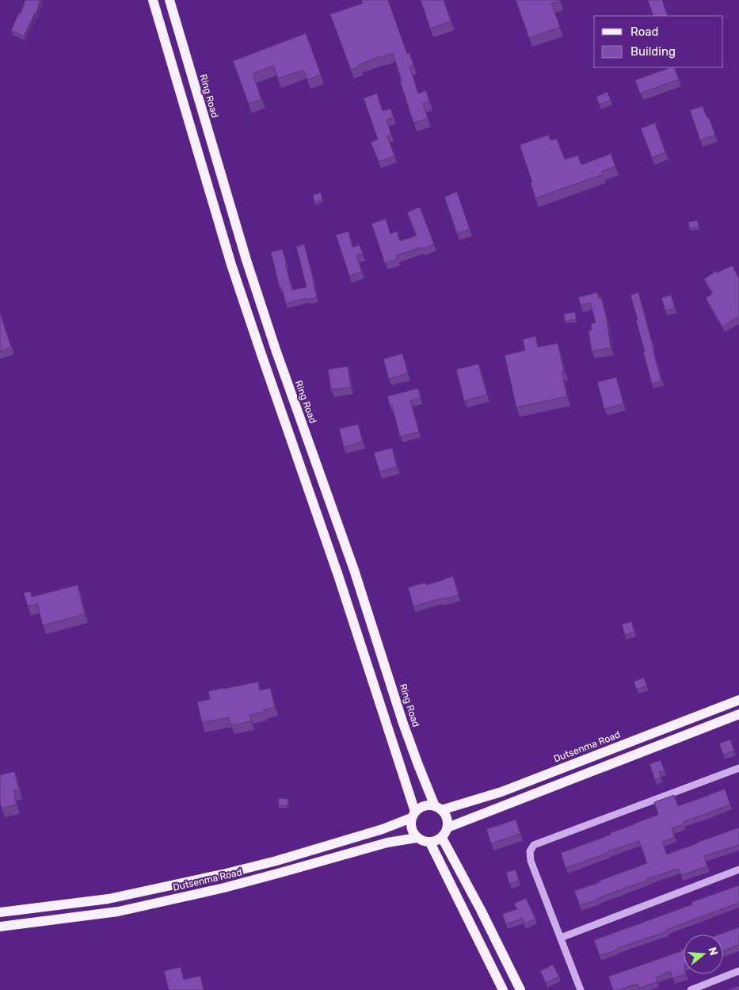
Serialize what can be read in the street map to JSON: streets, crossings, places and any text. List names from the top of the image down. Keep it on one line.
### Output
{"streets":{"main road":["Ring Road","Dutsenma Road"]},"crossings":[["Ring Road","Dutsenma Road"]],"legend":["Road","Building"],"north":"right"}
